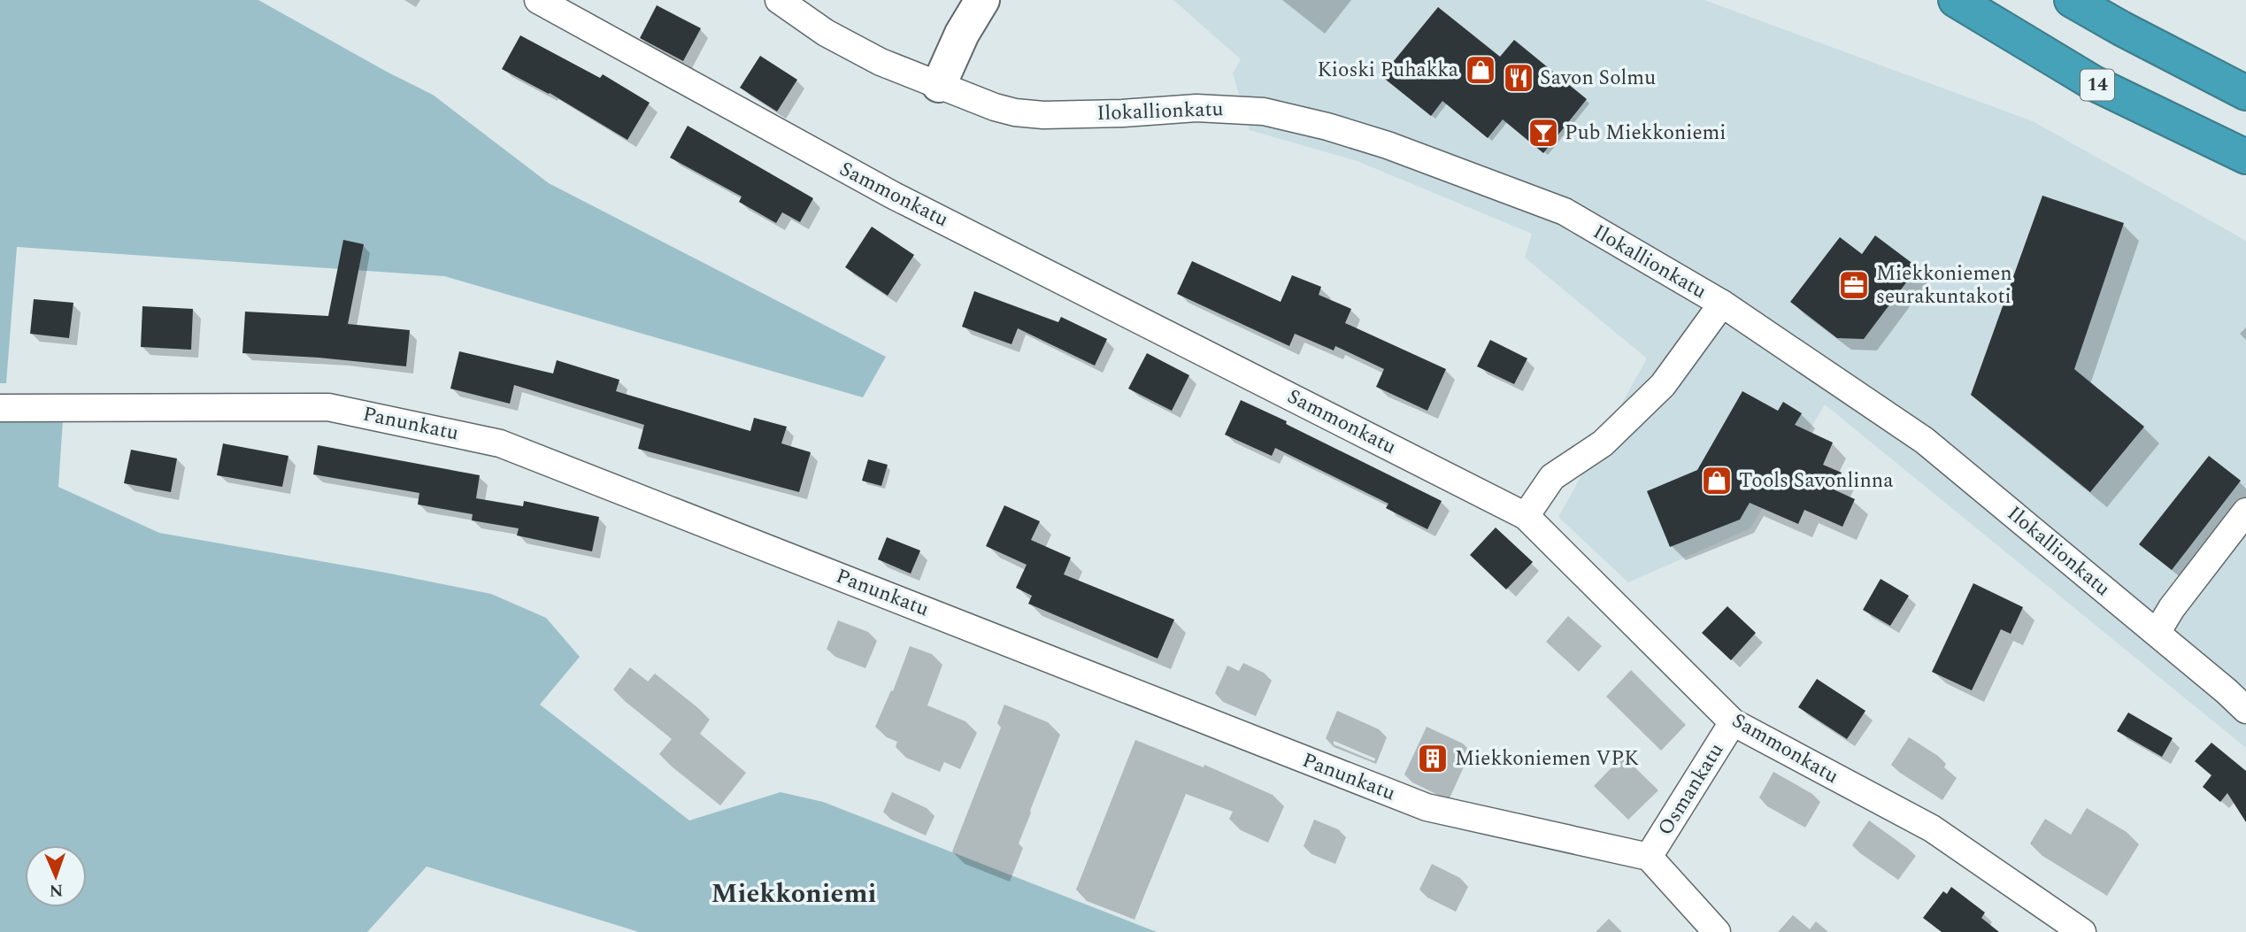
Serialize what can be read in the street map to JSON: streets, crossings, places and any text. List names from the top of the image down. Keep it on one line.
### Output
{"streets":{"highway":["14"],"street":["Ilokallionkatu","Sammonkatu","Panunkatu","Osmankatu"]},"crossings":[["Sammonkatu","Osmankatu"],["Panunkatu","Osmankatu"]],"districts":["Miekkoniemi"],"places":{"shop":["Kioski Puhakka","Tools Savonlinna"],"restaurant":["Savon Solmu"],"bar":["Pub Miekkoniemi"],"office":["Miekkoniemen seurakuntakoti"],"building":["Miekkoniemen VPK"]},"north":"bottom"}
